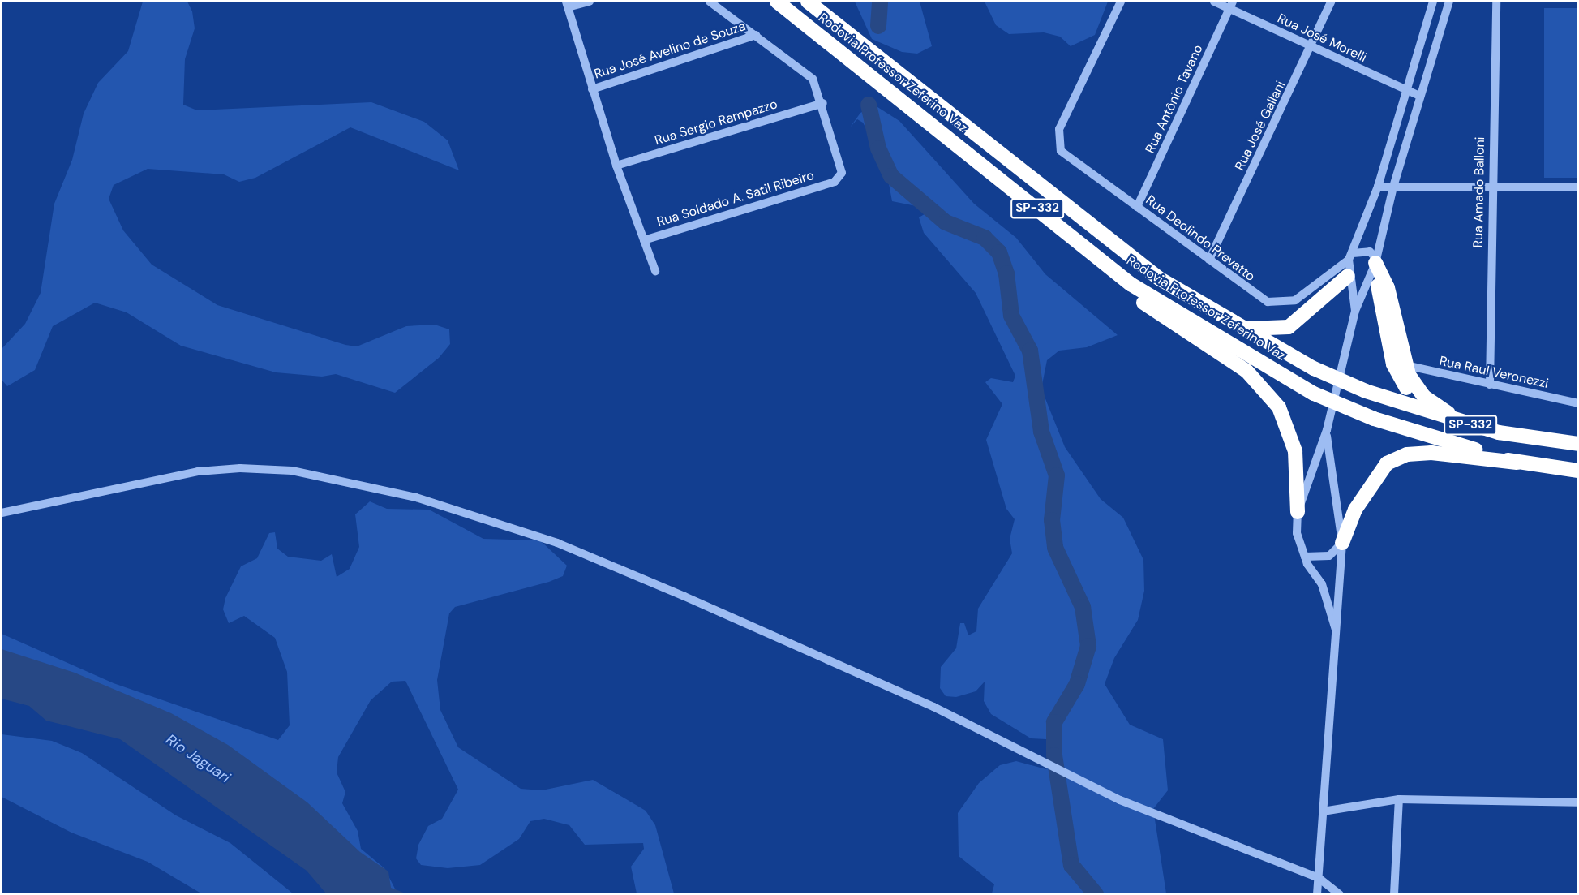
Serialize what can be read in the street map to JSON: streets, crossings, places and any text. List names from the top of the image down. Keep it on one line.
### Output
{"streets":{"highway":["Rodovia Professor Zeferino Vaz","SP-332"],"street":["Rua José Morelli","Rua José Avelino de Souza","Rua Antônio Tavano","Rua Sergio Rampazzo","Rua José Gallani","Rua Amado Balloni","Rua Soldado A. Satil Ribeiro","Rua Deolindo Prevatto","Rua Raul Veronezzi"]},"crossings":[["Rua José Morelli","Rua Antônio Tavano"],["Rua José Morelli","Rua José Gallani"],["Rua Antônio Tavano","Rua Deolindo Prevatto"],["Rua Sergio Rampazzo","Rua Soldado A. Satil Ribeiro"],["Rua José Gallani","Rua Deolindo Prevatto"],["Rua Amado Balloni","Rua Raul Veronezzi"]],"water":["Rio Jaguari"]}
